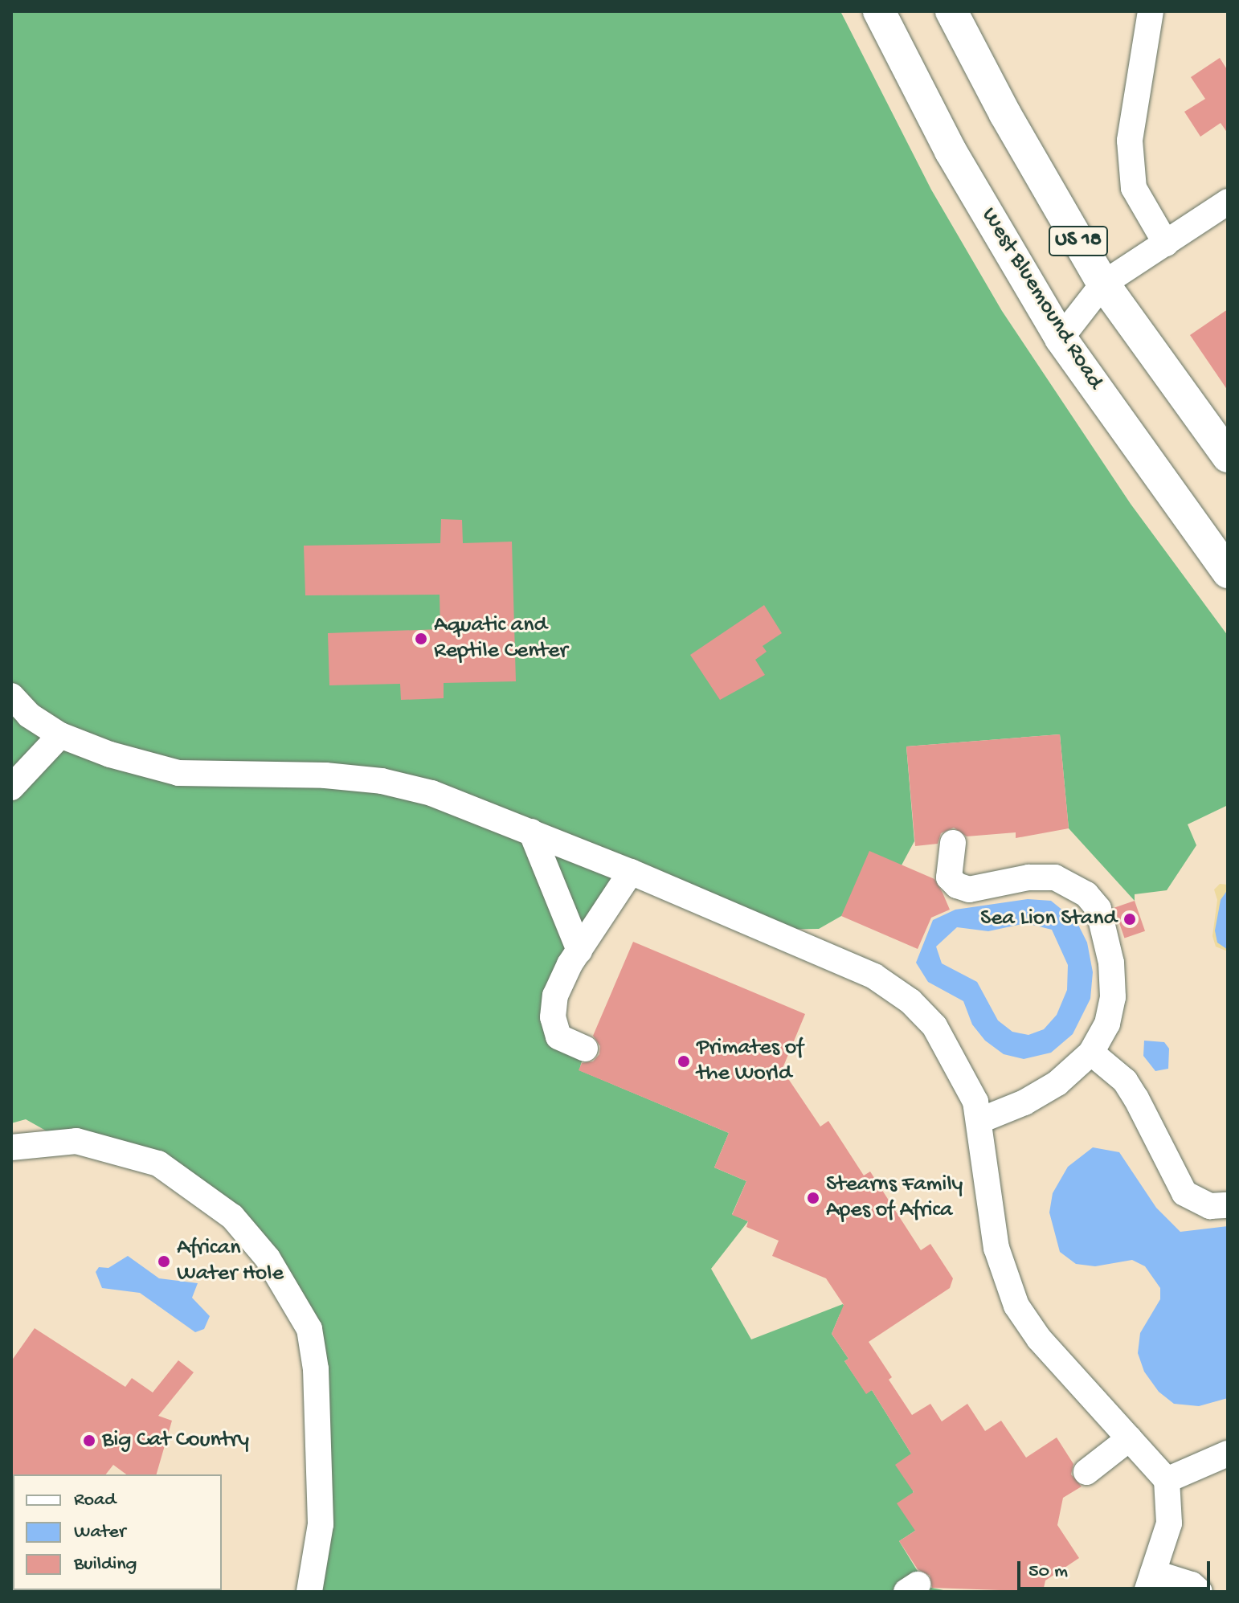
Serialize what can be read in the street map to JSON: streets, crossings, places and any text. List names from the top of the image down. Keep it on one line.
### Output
{"streets":{"main road":["US 18","West Bluemound Road"]},"places":["Aquatic and Reptile Center","Sea Lion Stand","Primates of the World","Stearns Family Apes of Africa","African Water Hole","Big Cat Country"],"legend":["Road","Water","Building"],"scale_bar":"50 m"}
